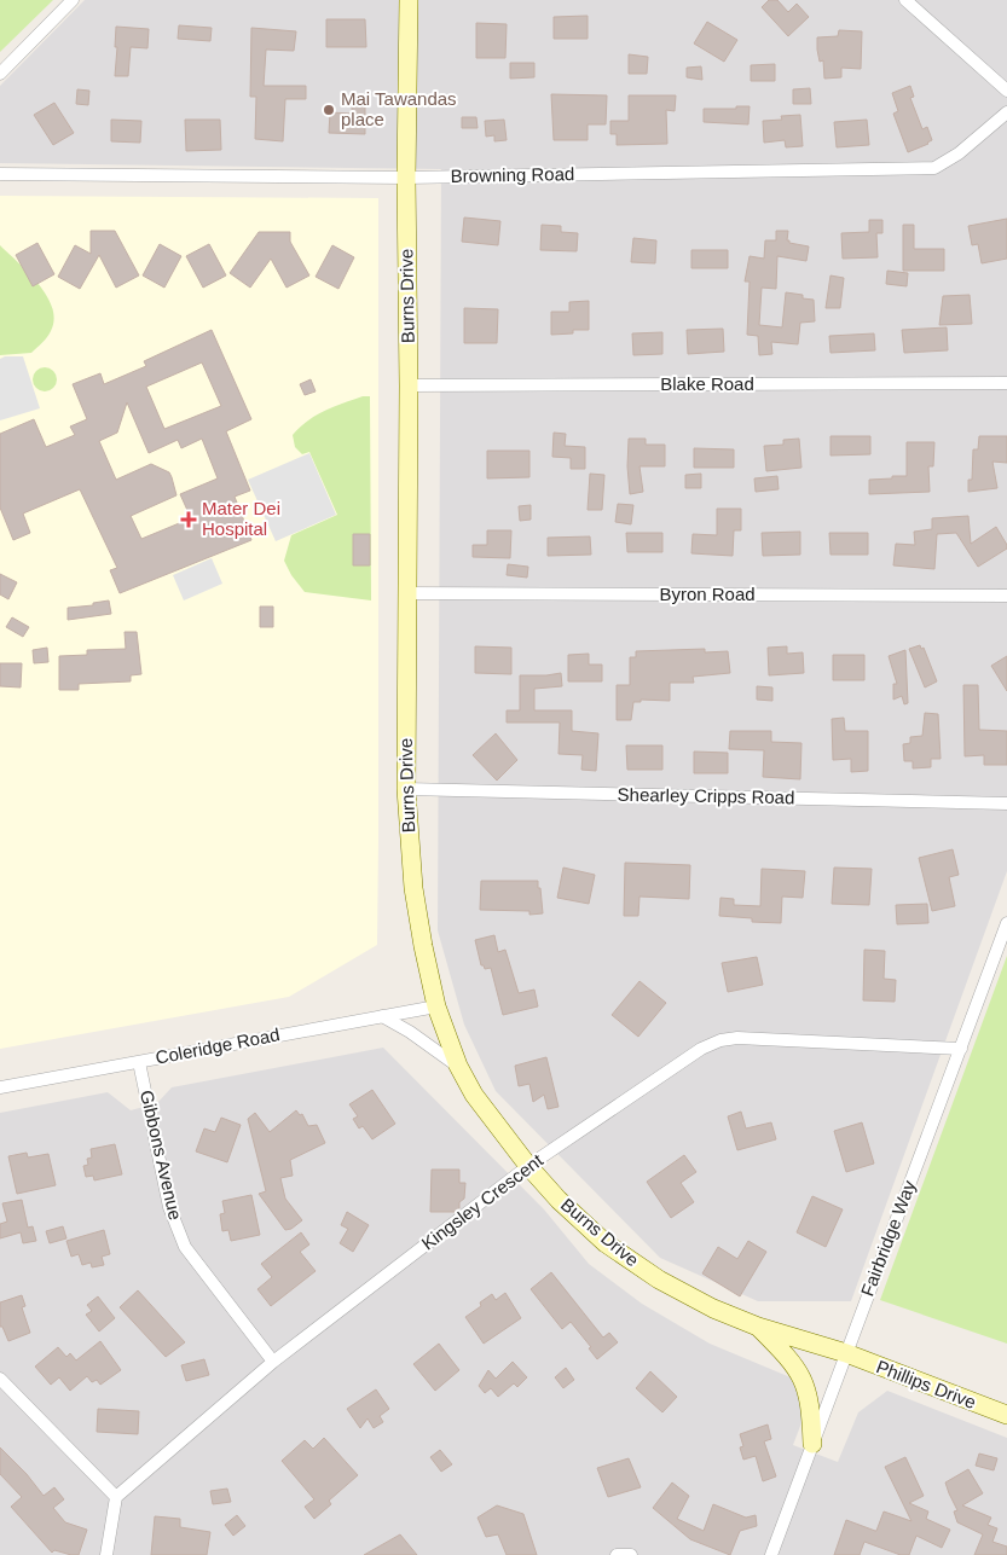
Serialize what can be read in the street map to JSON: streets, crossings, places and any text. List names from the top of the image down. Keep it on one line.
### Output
{"streets":{"main road":["Burns Drive","Phillips Drive"],"street":["Browning Road","Blake Road","Byron Road","Shearley Cripps Road","Coleridge Road","Gibbons Avenue","Kingsley Crescent","Fairbridge Way"]},"crossings":[["Browning Road","Burns Drive"],["Burns Drive","Blake Road"],["Burns Drive","Byron Road"],["Burns Drive","Shearley Cripps Road"],["Burns Drive","Coleridge Road"],["Burns Drive","Kingsley Crescent"],["Burns Drive","Fairbridge Way"],["Burns Drive","Phillips Drive"],["Coleridge Road","Gibbons Avenue"],["Gibbons Avenue","Kingsley Crescent"],["Kingsley Crescent","Fairbridge Way"],["Fairbridge Way","Phillips Drive"]],"places":{"other":["Mai Tawandas place"],"health":["Mater Dei Hospital"]}}
